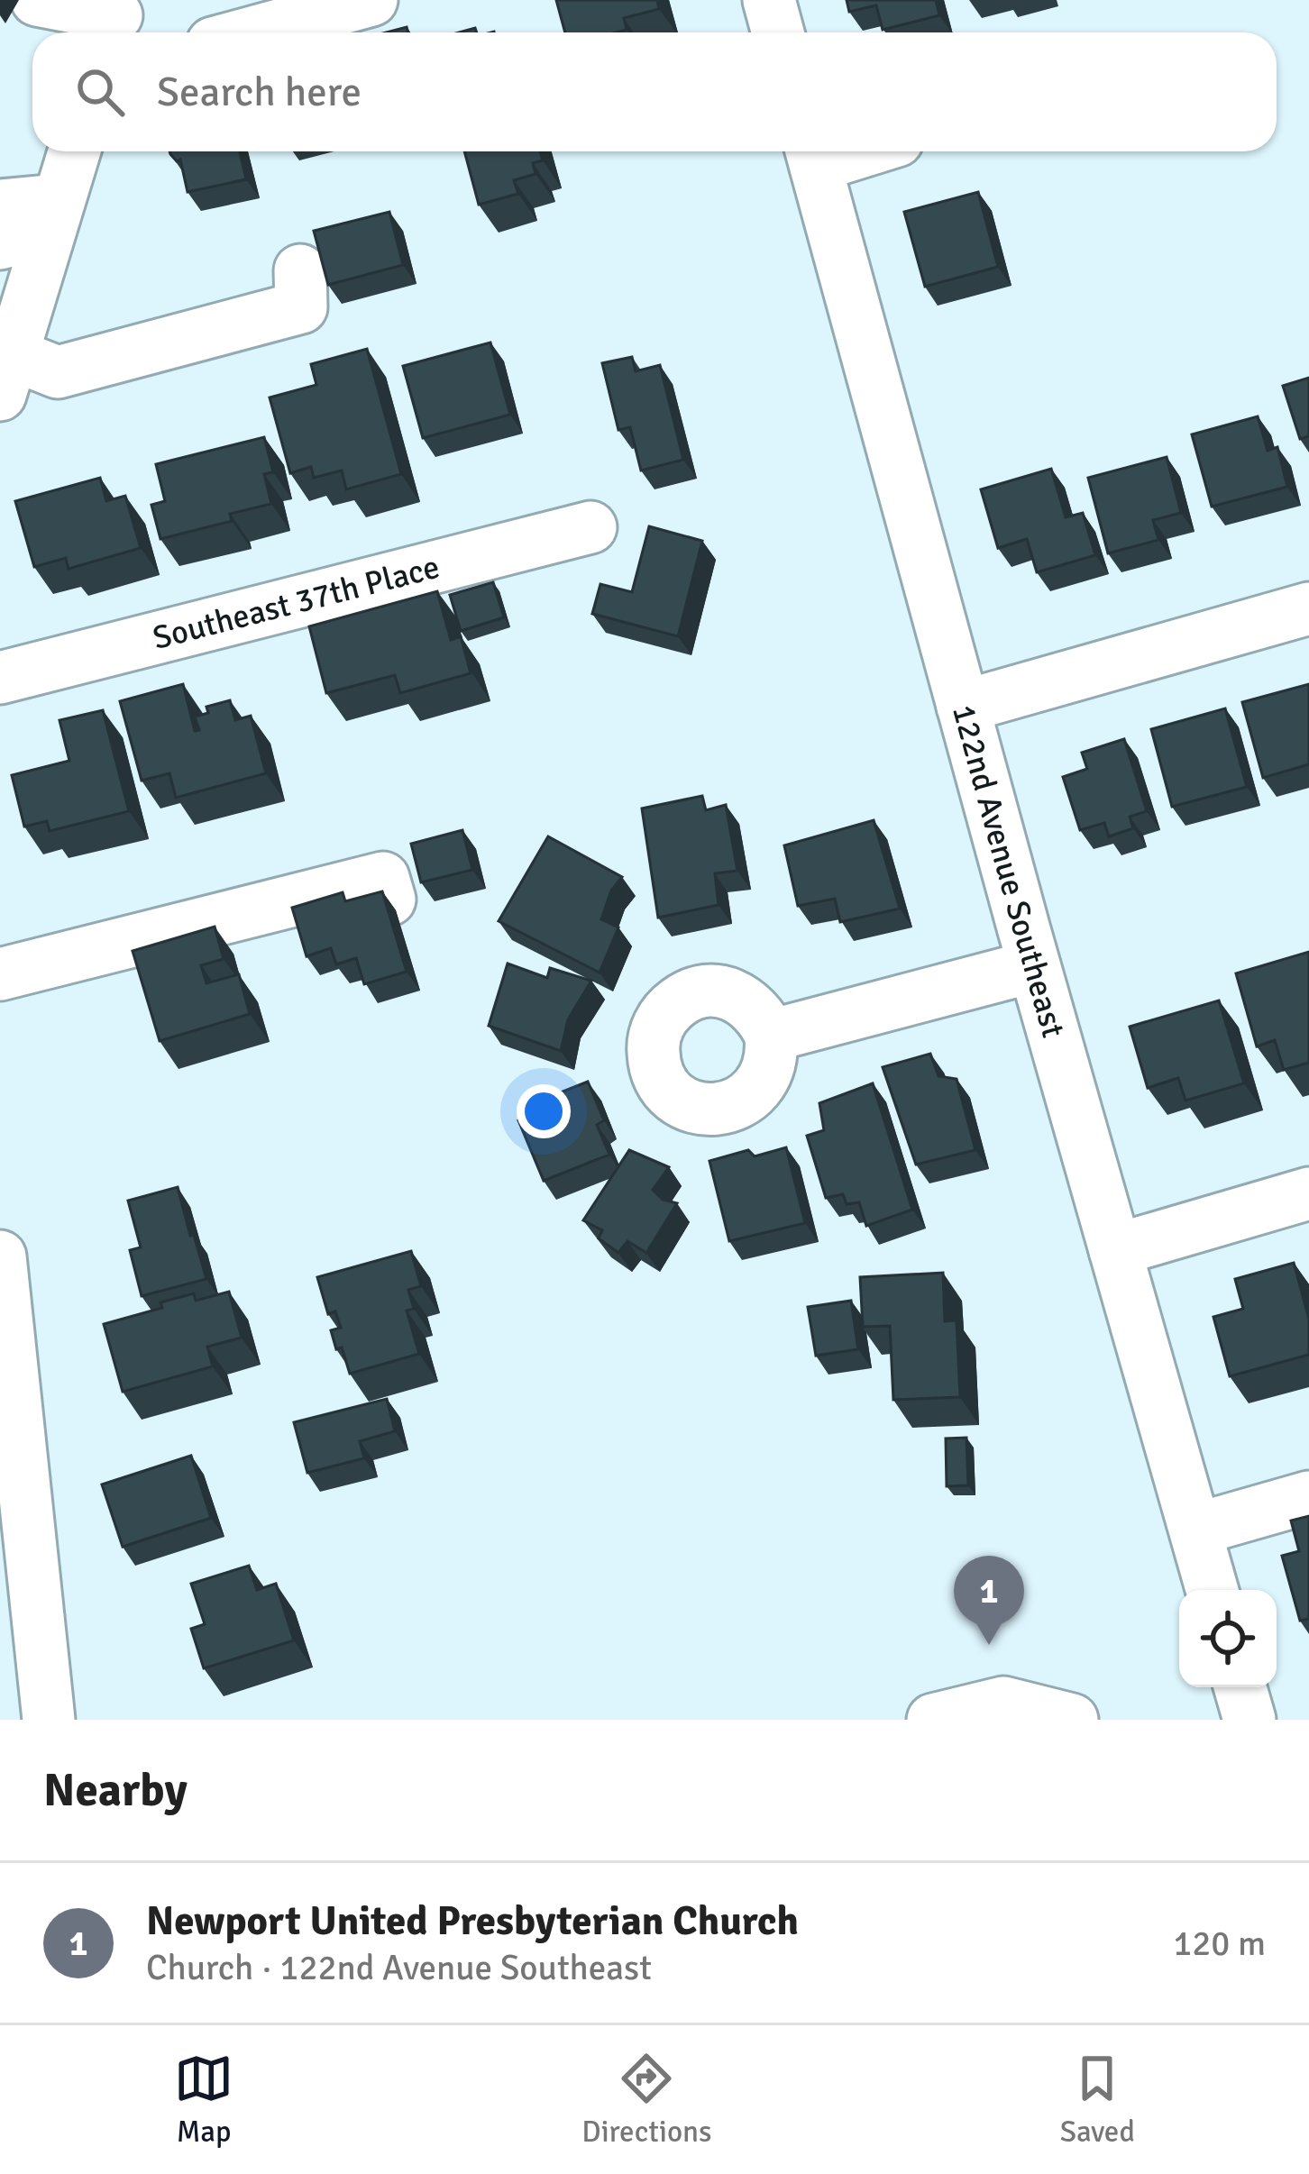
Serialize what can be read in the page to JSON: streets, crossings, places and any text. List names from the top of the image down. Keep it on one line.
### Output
{"streets":{"street":["Southeast 37th Place","122nd Avenue Southeast"]},"page":{"search":"Search here","pins":"1","heading":"Nearby","list":[{"mark":"1","name":"Newport United Presbyterian Church","note":"Church · 122nd Avenue Southeast","value":"120 m"}],"nav":["Map","Directions","Saved"]}}
